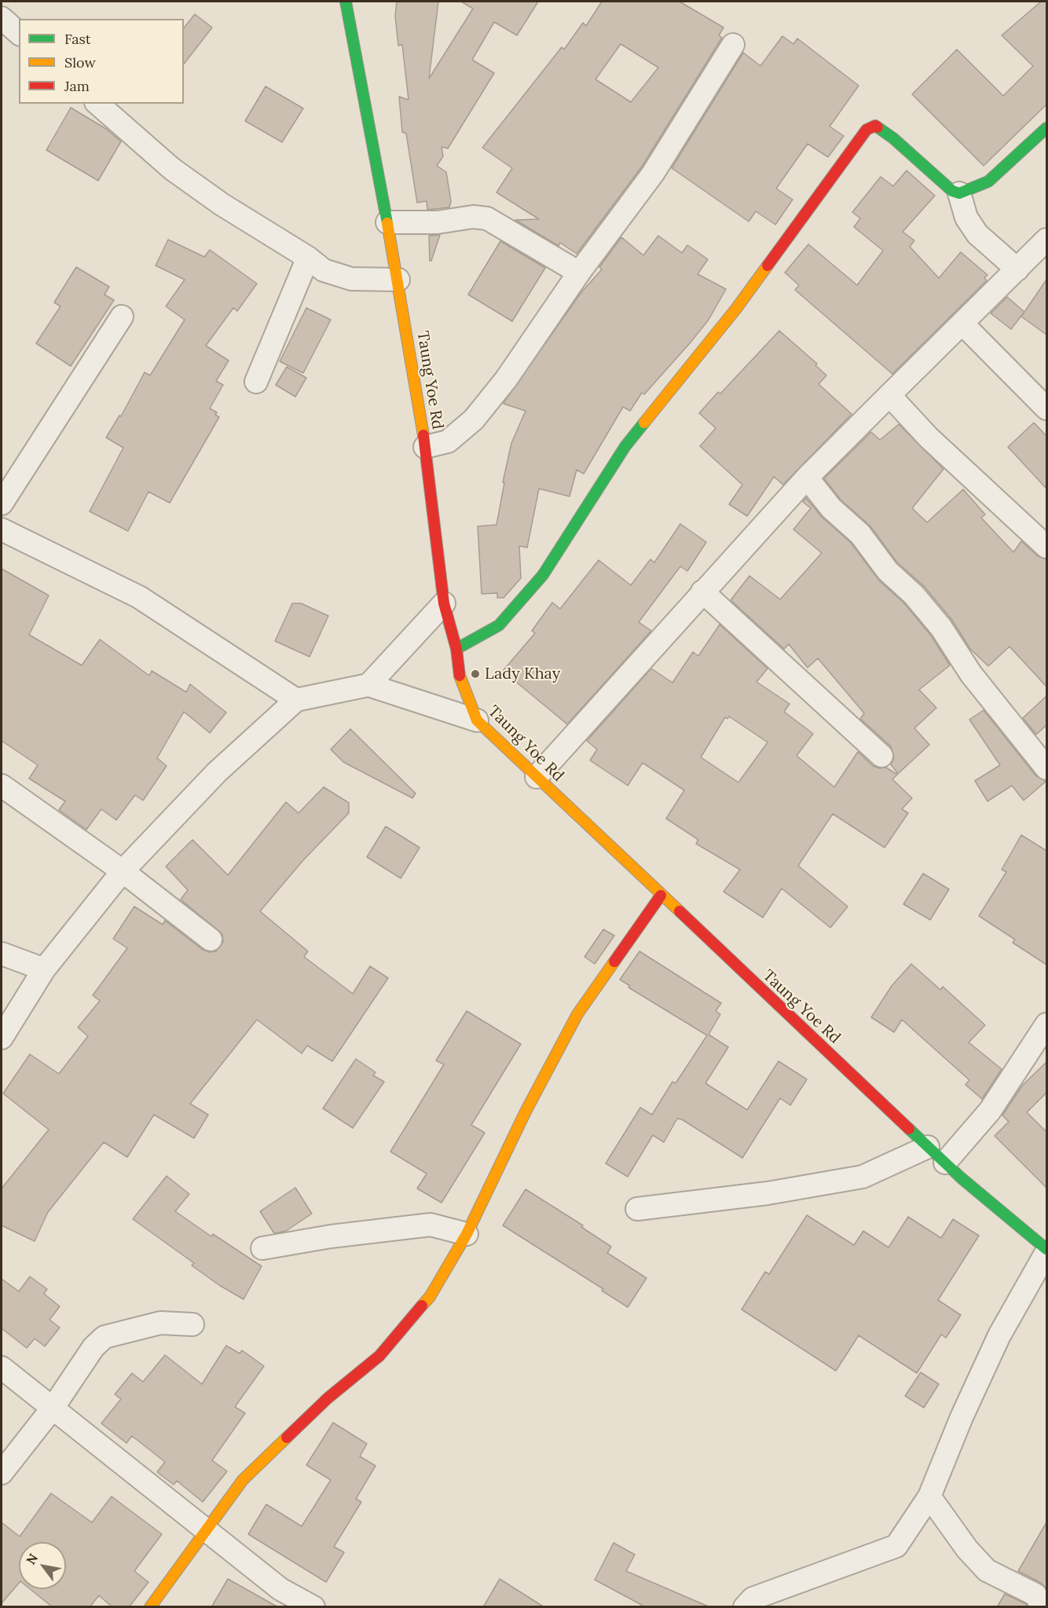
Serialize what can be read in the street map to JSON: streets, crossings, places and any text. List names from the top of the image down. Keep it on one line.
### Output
{"streets":{"street":["Taung Yoe Rd"]},"places":["Lady Khay"],"legend":["Fast","Slow","Jam"],"north":"top left"}
